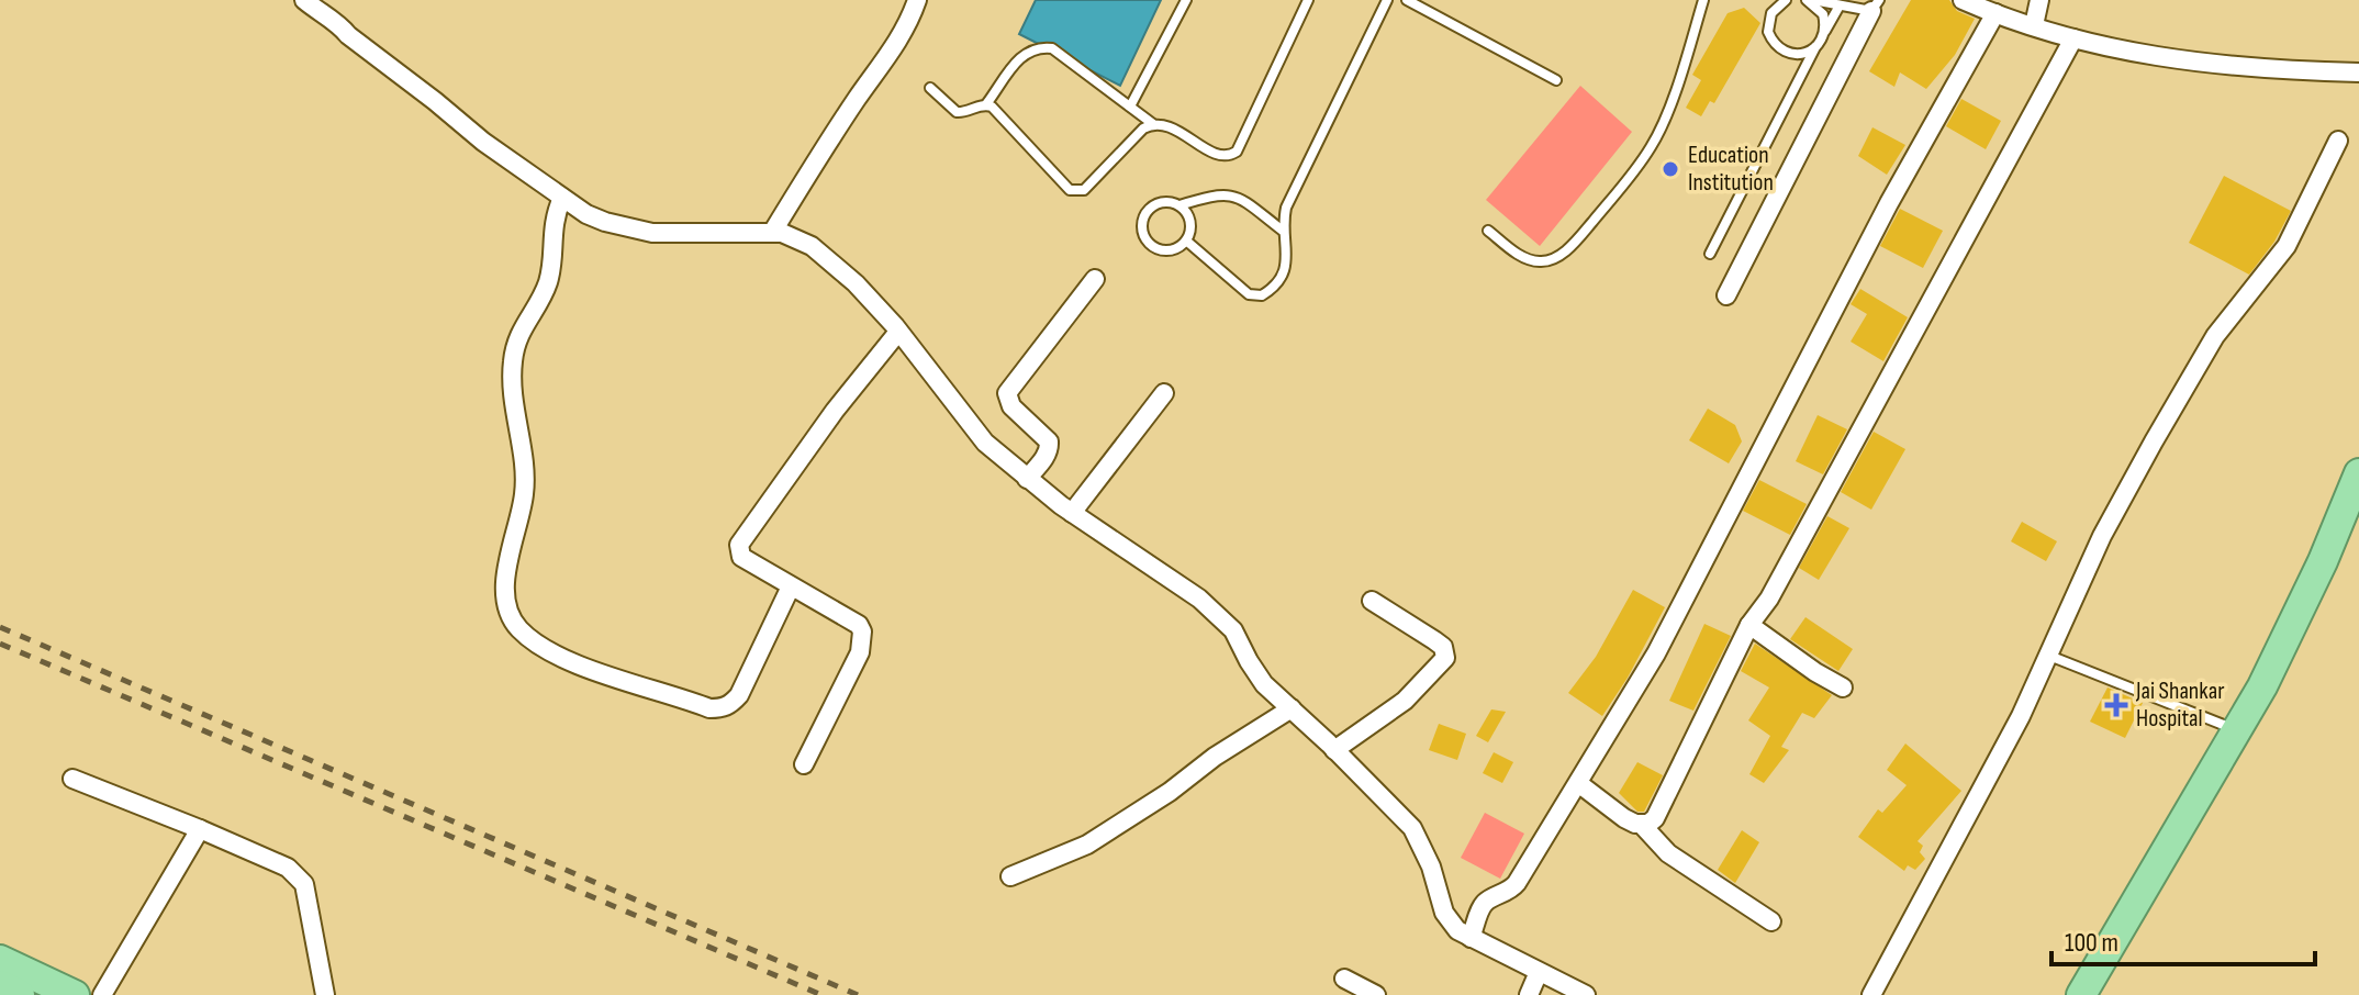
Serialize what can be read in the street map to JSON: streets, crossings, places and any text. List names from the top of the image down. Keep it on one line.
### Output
{"places":{"other":["Education Institution"],"health":["Jai Shankar Hospital"]},"scale_bar":"100 m"}
